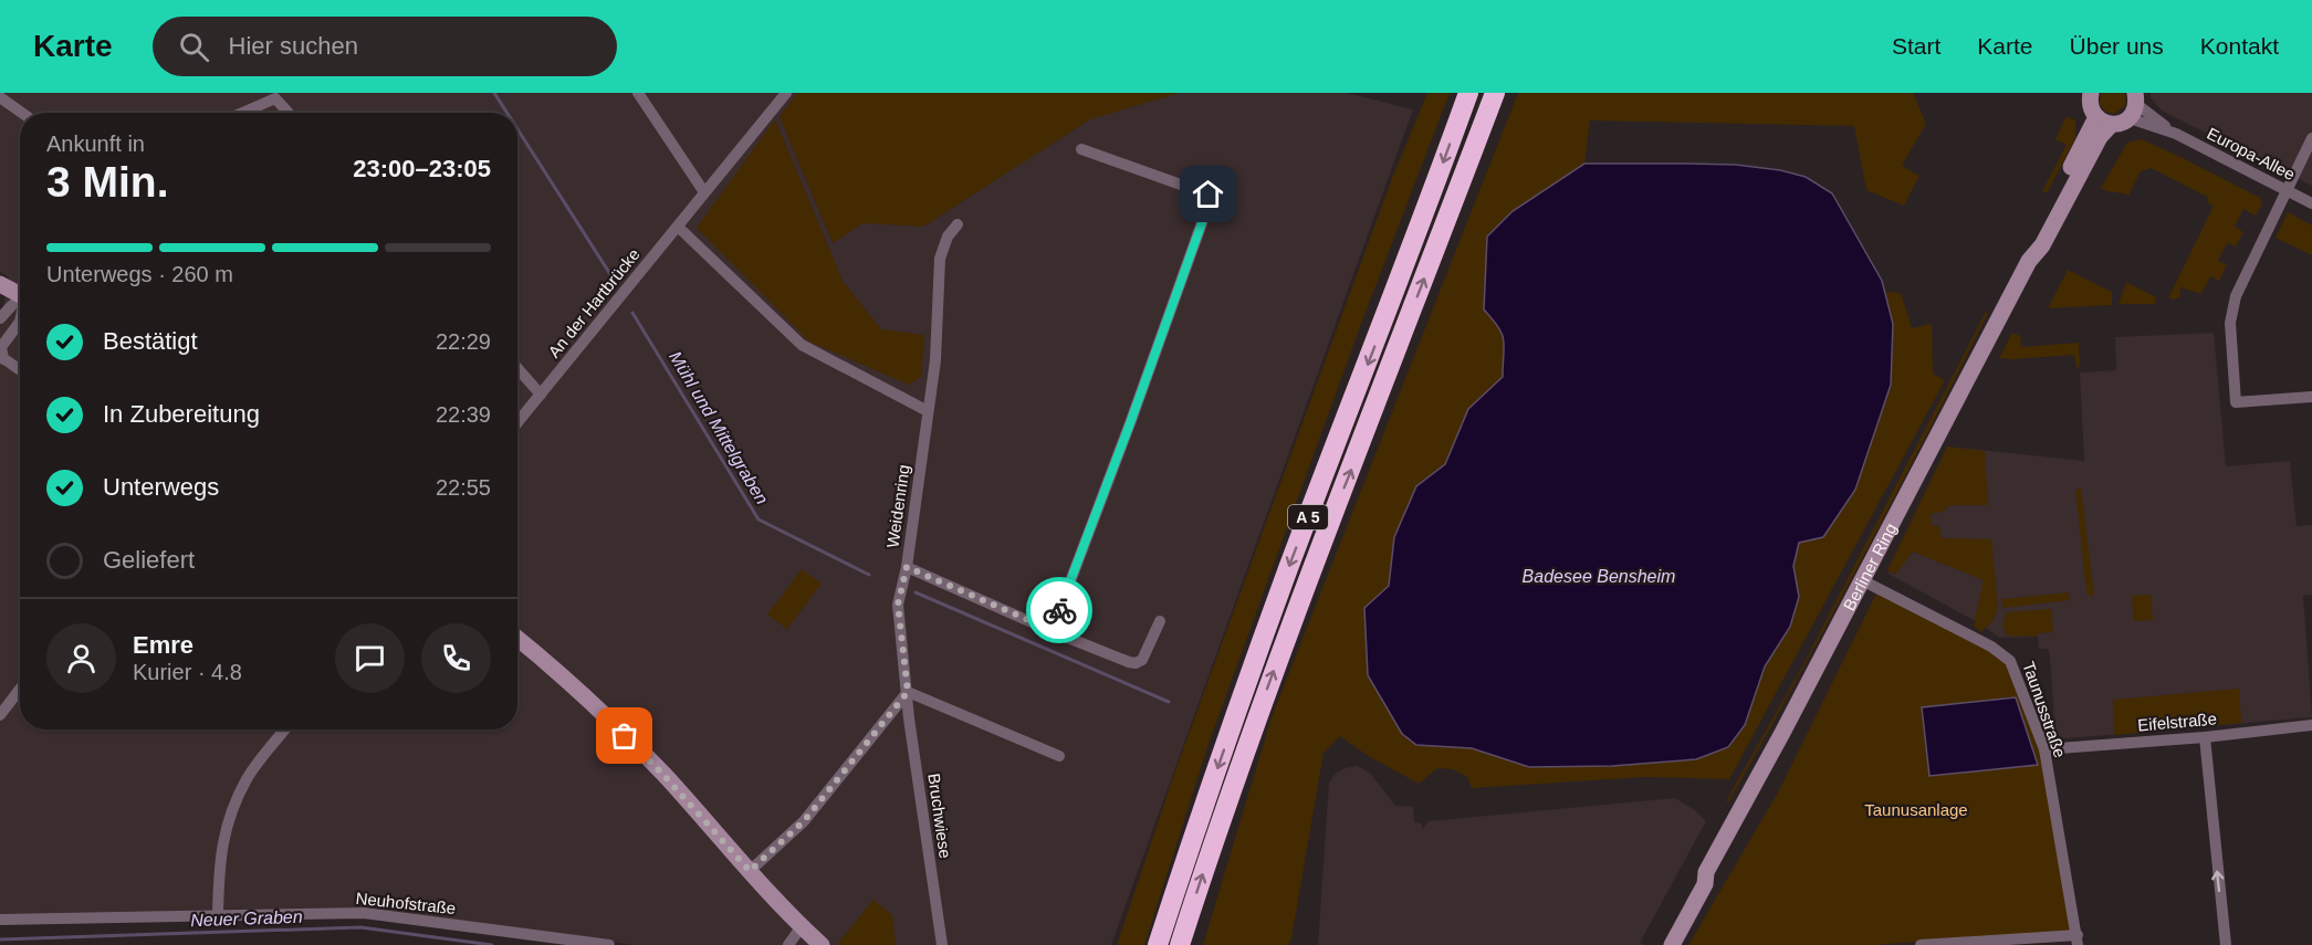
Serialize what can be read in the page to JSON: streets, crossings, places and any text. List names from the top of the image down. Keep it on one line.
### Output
{"streets":{"highway":["A 5"],"street":["Europa-Allee","An der Hartbrücke","Weidenring","Berliner Ring","Taunusstraße","Eifelstraße","Bruchwiese","Neuhofstraße"]},"crossings":[["Weidenring","Bruchwiese"],["Berliner Ring","Taunusstraße"],["Taunusstraße","Eifelstraße"]],"water":["Mühl und Mittelgraben","Badesee Bensheim","Neuer Graben"],"parks":["Taunusanlage"],"page":{"header":"Karte","search":"Hier suchen","nav":["Start","Karte","Über uns","Kontakt"],"heading":["3 Min.","Ankunft in","23:00–23:05"],"panel":["Emre","Kurier · 4.8"],"bar":"Unterwegs · 260 m","list":[["Bestätigt","22:29"],["In Zubereitung","22:39"],["Unterwegs","22:55"],"Geliefert"]}}
